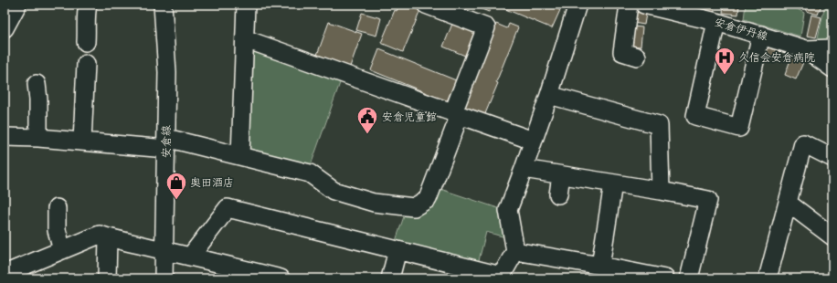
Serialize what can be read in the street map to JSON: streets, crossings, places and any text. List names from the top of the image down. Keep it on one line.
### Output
{"streets":{"street":["安倉伊丹線","安倉線"]},"places":{"hospital":["久信会安倉病院"],"public building":["安倉児童館"],"shop":["奥田酒店"]}}
